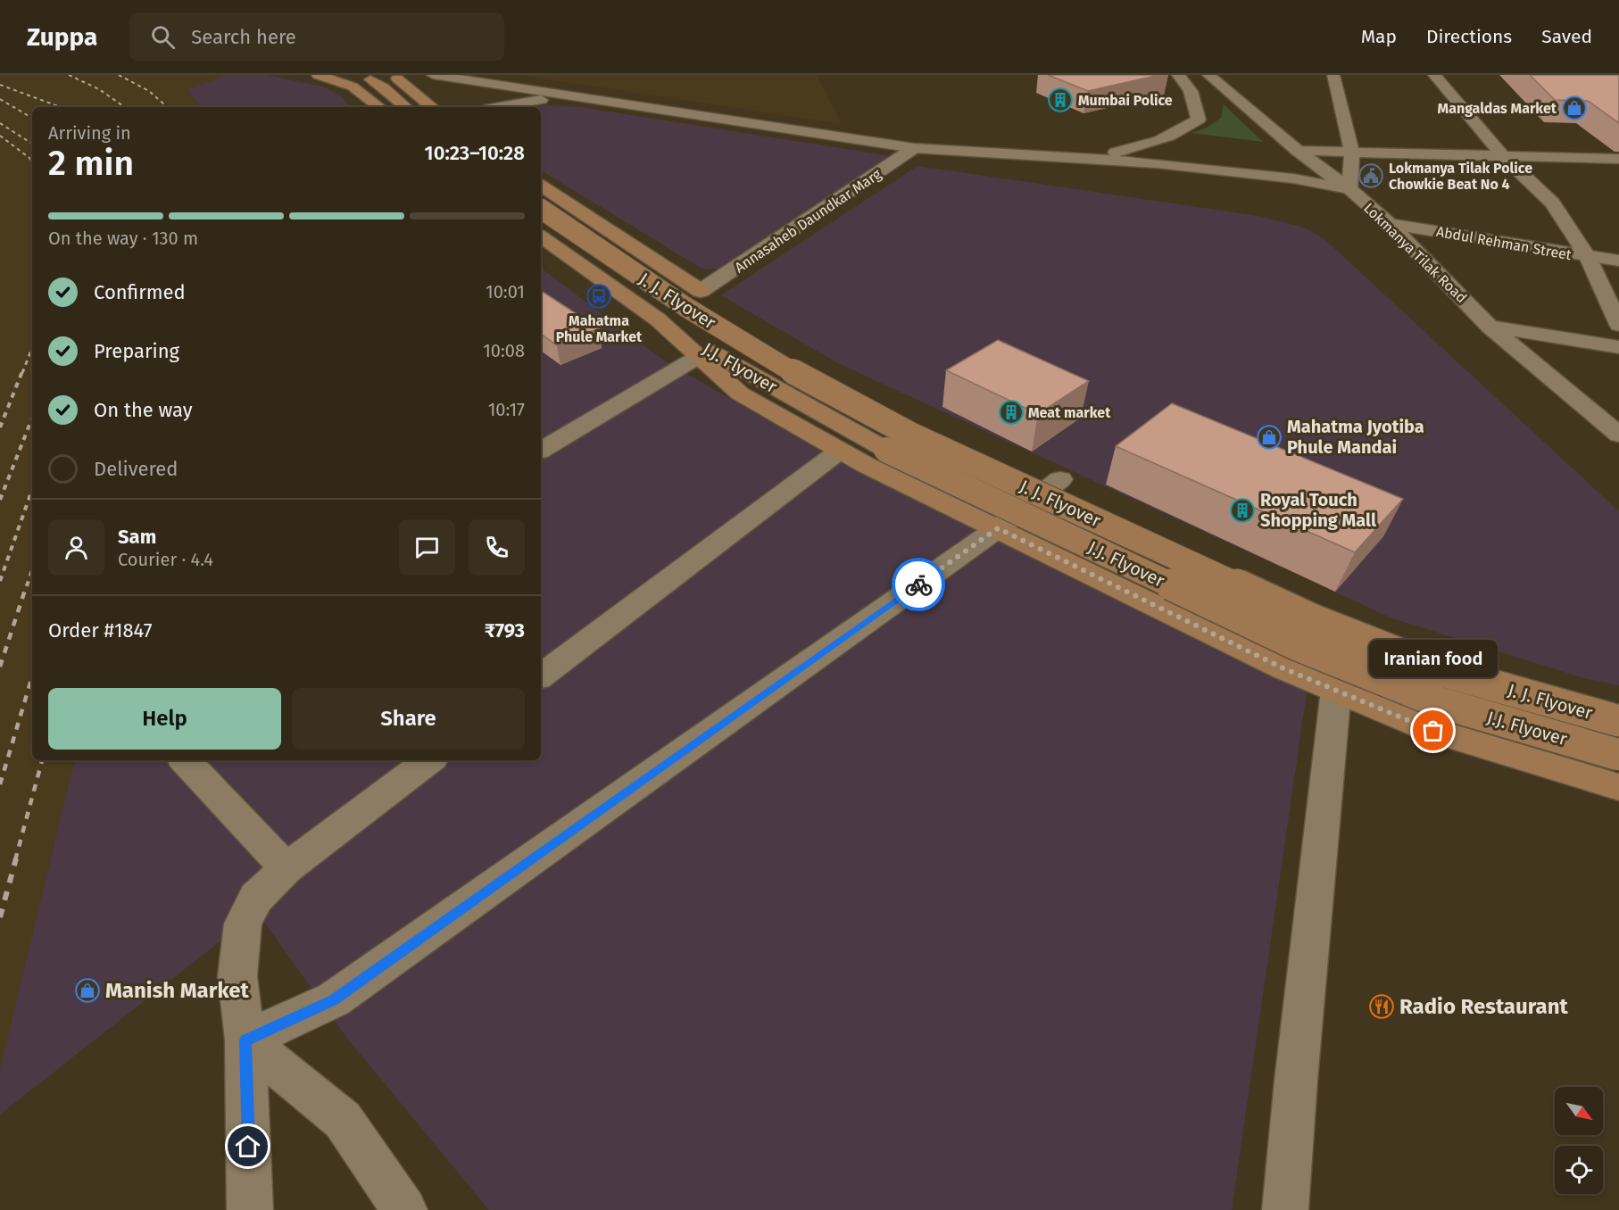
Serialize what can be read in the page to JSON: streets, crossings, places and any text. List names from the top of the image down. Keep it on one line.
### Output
{"streets":{"main road":["J. J. Flyover","J.J. Flyover"],"street":["Annasaheb Daundkar Marg","Abdul Rehman Street","Lokmanya Tilak Road"]},"crossings":[["Abdul Rehman Street","Lokmanya Tilak Road"]],"places":{"building":["Mumbai Police","Meat market","Royal Touch Shopping Mall"],"shop":["Mangaldas Market","Mahatma Jyotiba Phule Mandai","Manish Market"],"public building":["Lokmanya Tilak Police Chowkie Beat No 4"],"bus stop":["Mahatma Phule Market"],"other":["Iranian food"],"restaurant":["Radio Restaurant"]},"north":"bottom right","page":{"header":"Zuppa","search":"Search here","nav":["Map","Directions","Saved"],"heading":["2 min","Arriving in","10:23–10:28"],"panel":["Sam","Courier · 4.4","Order #1847","₹793"],"bar":"On the way · 130 m","list":[["Confirmed","10:01"],["Preparing","10:08"],["On the way","10:17"],"Delivered"],"bubble":"Iranian food","buttons":["Help","Share"]}}
